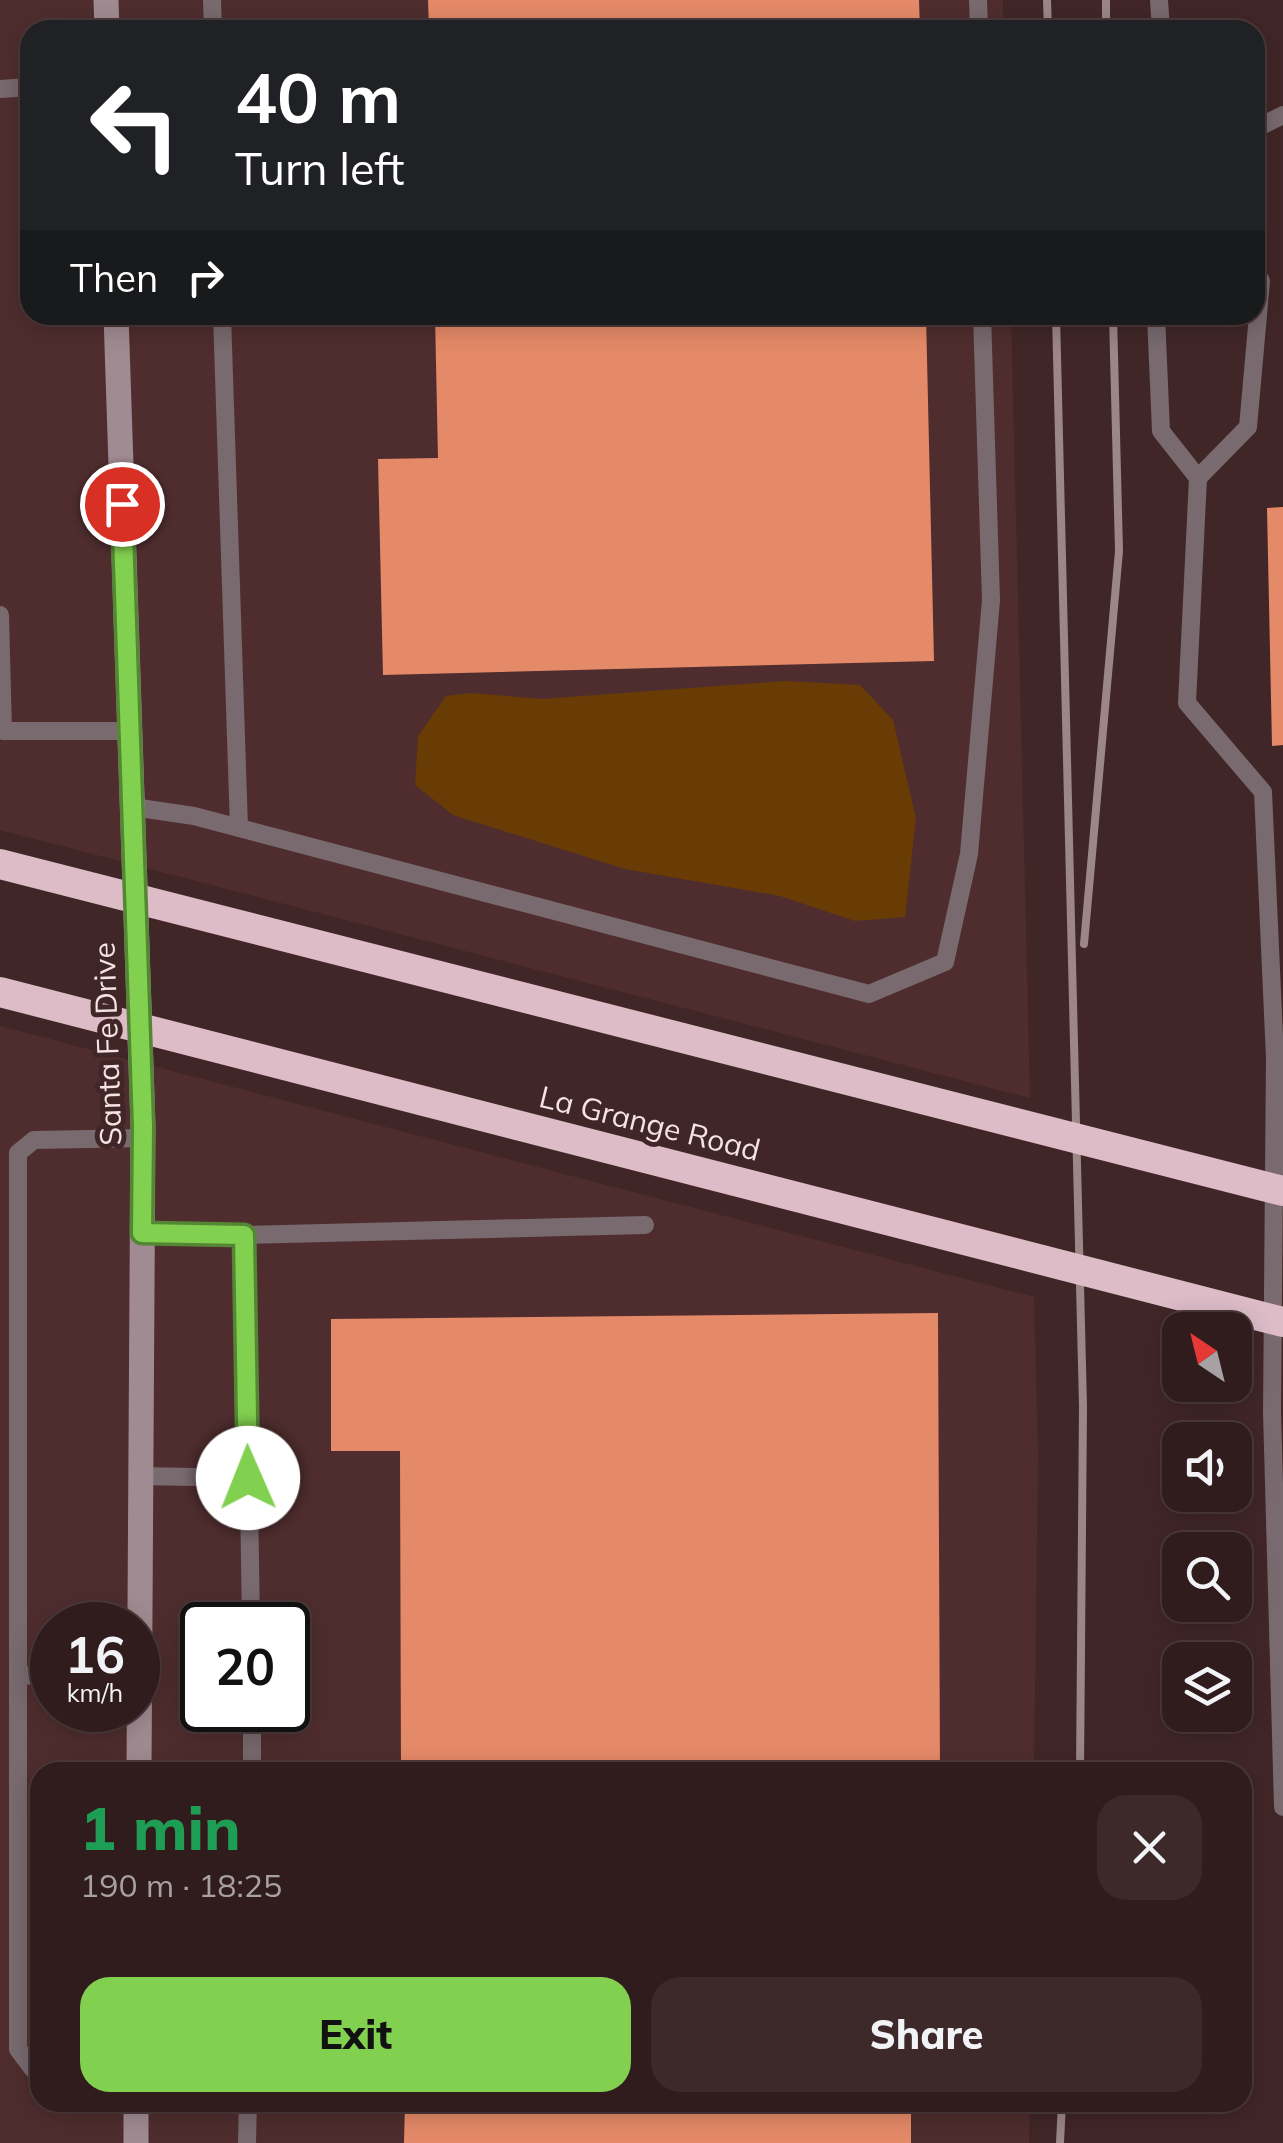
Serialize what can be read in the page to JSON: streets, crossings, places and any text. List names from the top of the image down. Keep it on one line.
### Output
{"streets":{"highway":["La Grange Road"],"street":["Santa Fe Drive"]},"north":"top left","page":{"turn":["40 m","Turn left"],"then":"Then","speed":"16 km/h","limit":"20","heading":["1 min","190 m · 18:25"],"buttons":["Exit","Share"]}}
